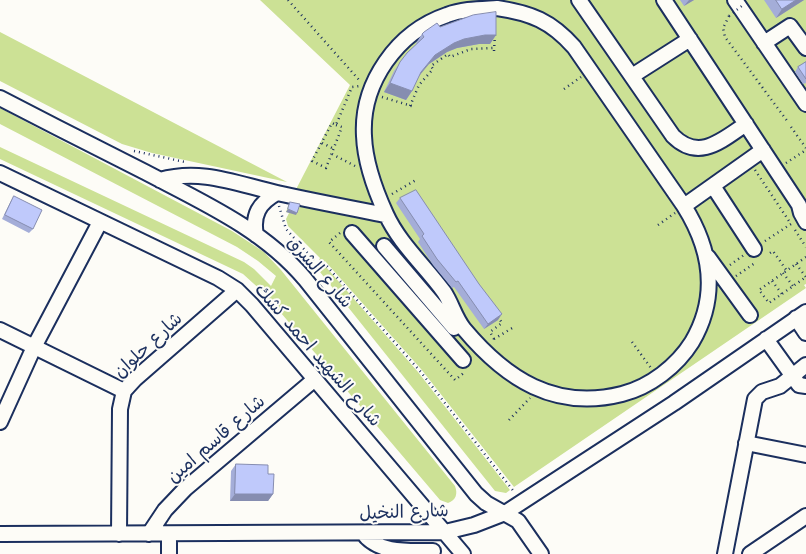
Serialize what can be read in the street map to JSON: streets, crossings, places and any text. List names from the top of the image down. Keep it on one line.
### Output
{"streets":{"street":["شارع الشرق","شارع حلوان","شارع الشهيد احمد كشك","شارع قاسم امين","شارع النخيل"]},"crossings":[["شارع الشرق","شارع النخيل"],["شارع حلوان","شارع الشهيد احمد كشك"],["شارع حلوان","شارع النخيل"],["شارع الشهيد احمد كشك","شارع قاسم امين"],["شارع الشهيد احمد كشك","شارع النخيل"],["شارع قاسم امين","شارع النخيل"]]}
